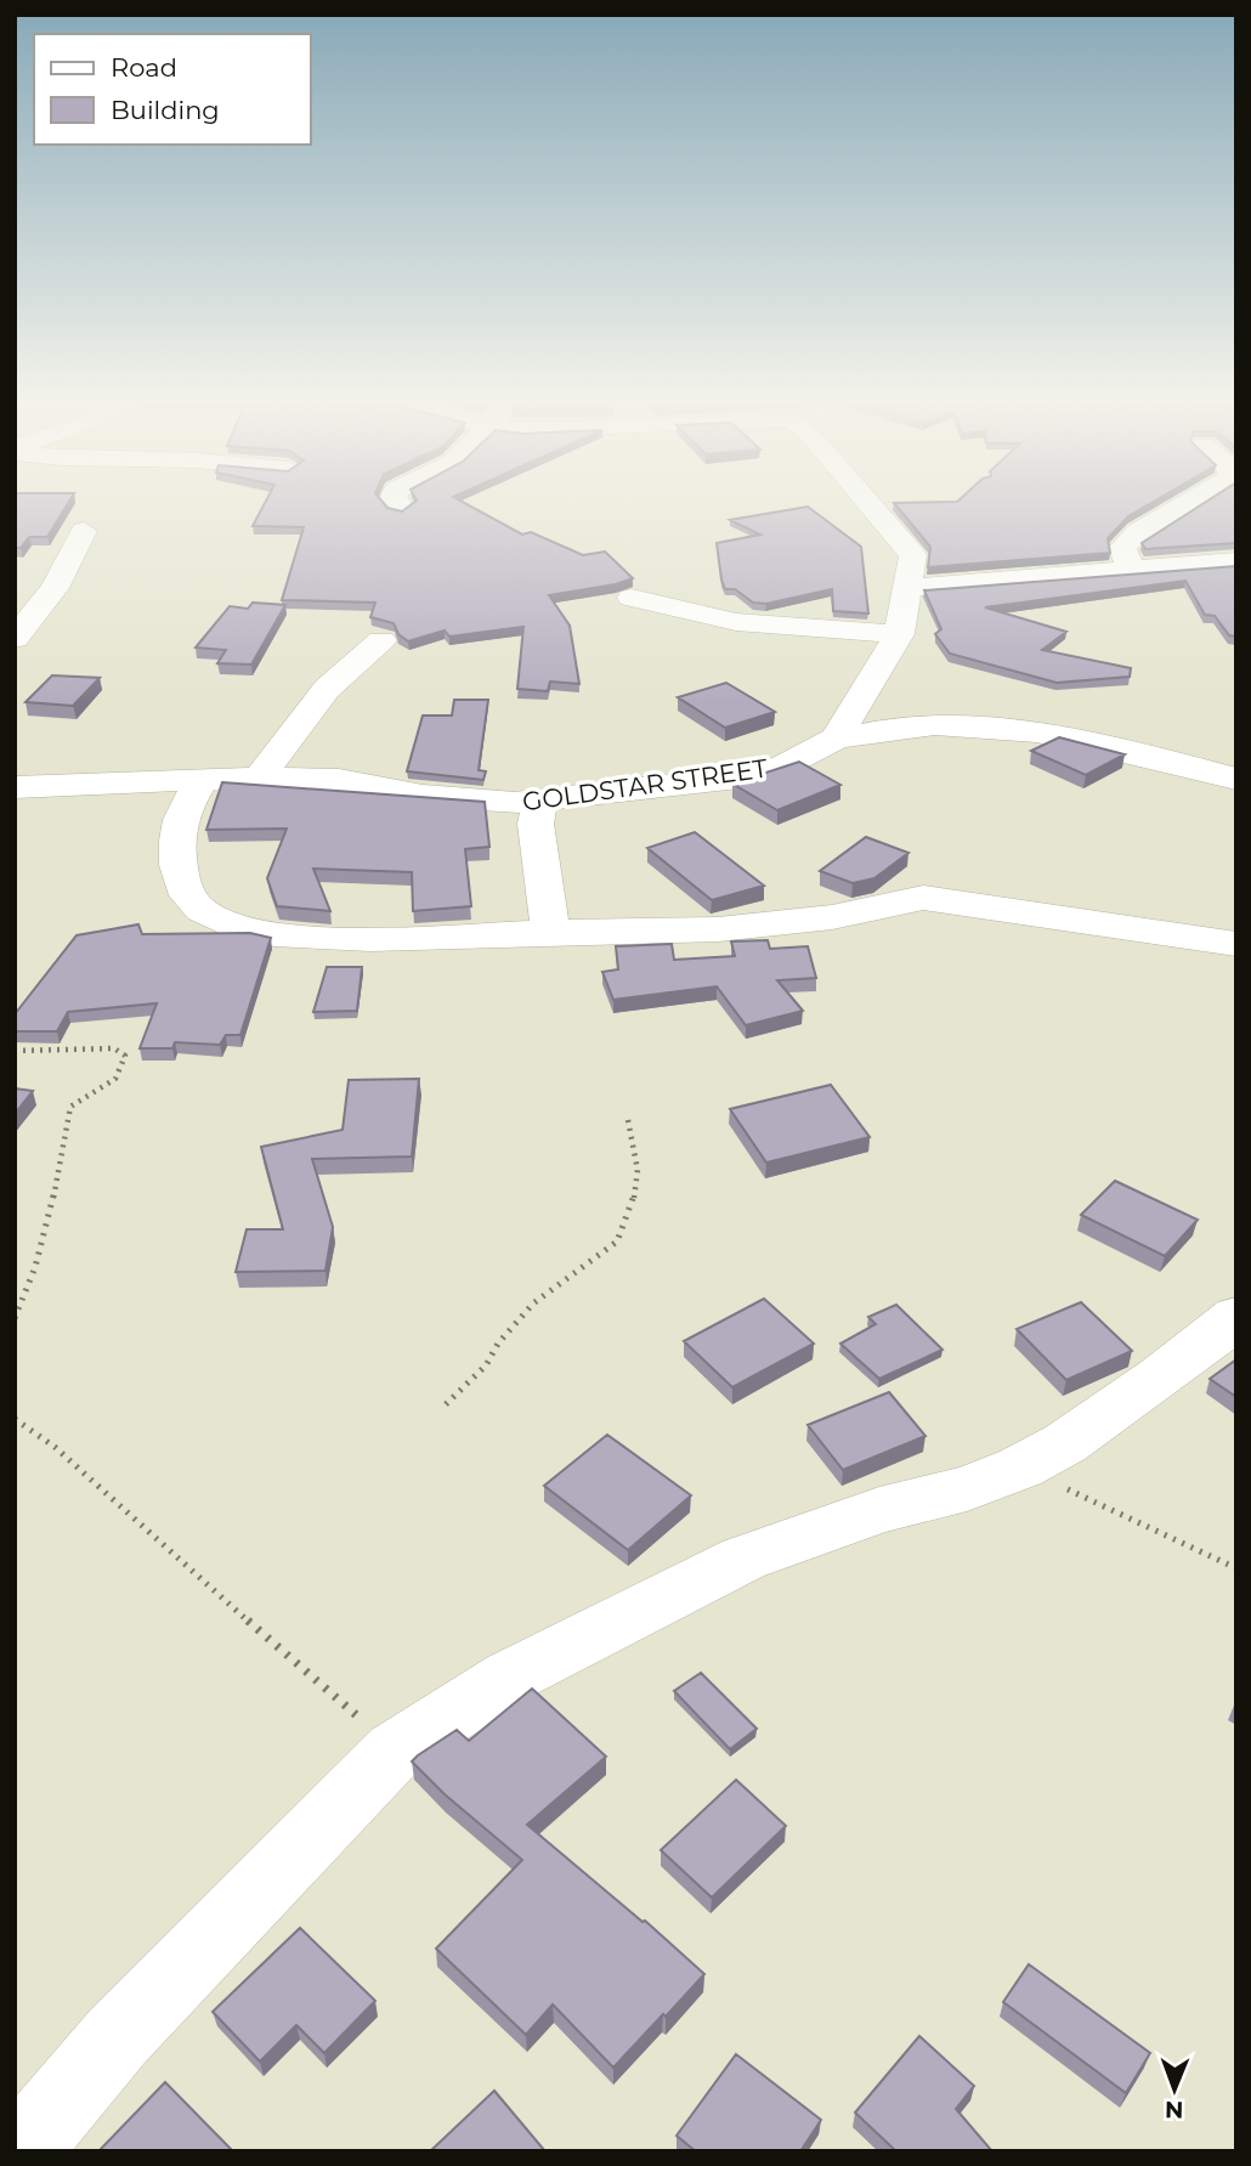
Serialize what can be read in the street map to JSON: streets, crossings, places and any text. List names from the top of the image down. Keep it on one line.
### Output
{"streets":{"street":["GOLDSTAR STREET"]},"legend":["Road","Building"],"north":"bottom"}
